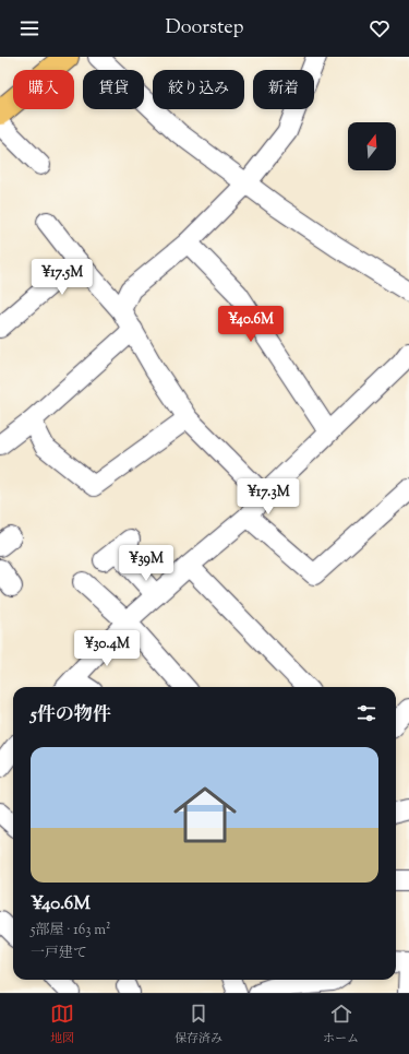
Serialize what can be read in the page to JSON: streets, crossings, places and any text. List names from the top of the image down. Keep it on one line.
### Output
{"north":"top","page":{"header":"Doorstep","chip":["購入","賃貸","絞り込み","新着"],"price":["¥17.5M","¥40.6M","¥17.3M","¥39M","¥30.4M"],"heading":"5件の物件","list":[{"name":"¥40.6M","note":"5部屋 · 163 m² · 一戸建て"}],"tabs":["地図","保存済み","ホーム"]}}
